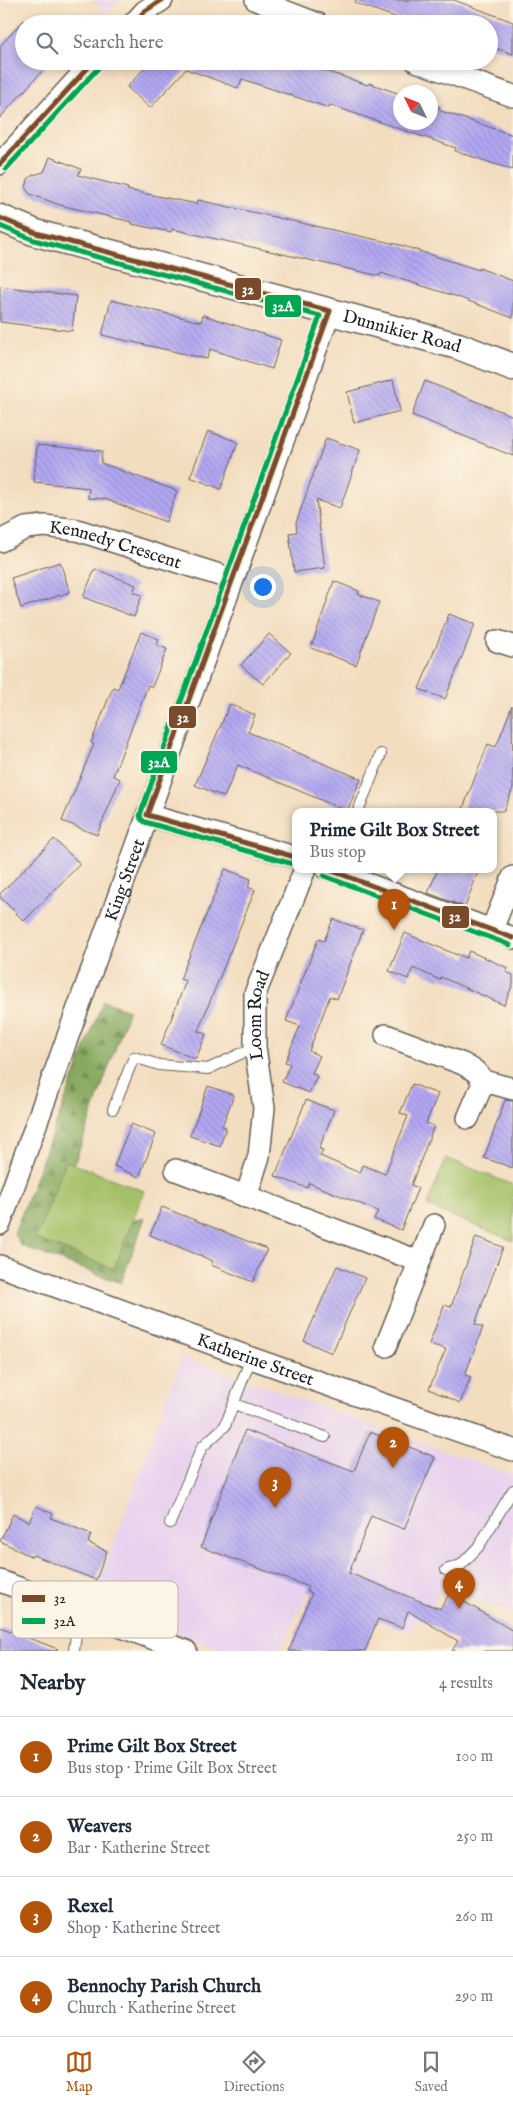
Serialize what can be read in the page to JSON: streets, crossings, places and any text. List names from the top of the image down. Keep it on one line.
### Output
{"streets":{"street":["Dunnikier Road","Kennedy Crescent","King Street","Loom Road","Katherine Street"]},"crossings":[["Dunnikier Road","King Street"],["Kennedy Crescent","King Street"]],"lines":["transit line 32","transit line 32A"],"legend":["32","32A"],"north":"top left","page":{"search":"Search here","popup":["Prime Gilt Box Street","Bus stop"],"pins":["1","2","3","4"],"heading":["Nearby","4 results"],"list":[{"mark":"1","name":"Prime Gilt Box Street","note":"Bus stop · Prime Gilt Box Street","value":"100 m"},{"mark":"2","name":"Weavers","note":"Bar · Katherine Street","value":"250 m"},{"mark":"3","name":"Rexel","note":"Shop · Katherine Street","value":"260 m"},{"mark":"4","name":"Bennochy Parish Church","note":"Church · Katherine Street","value":"290 m"}],"nav":["Map","Directions","Saved"]}}
